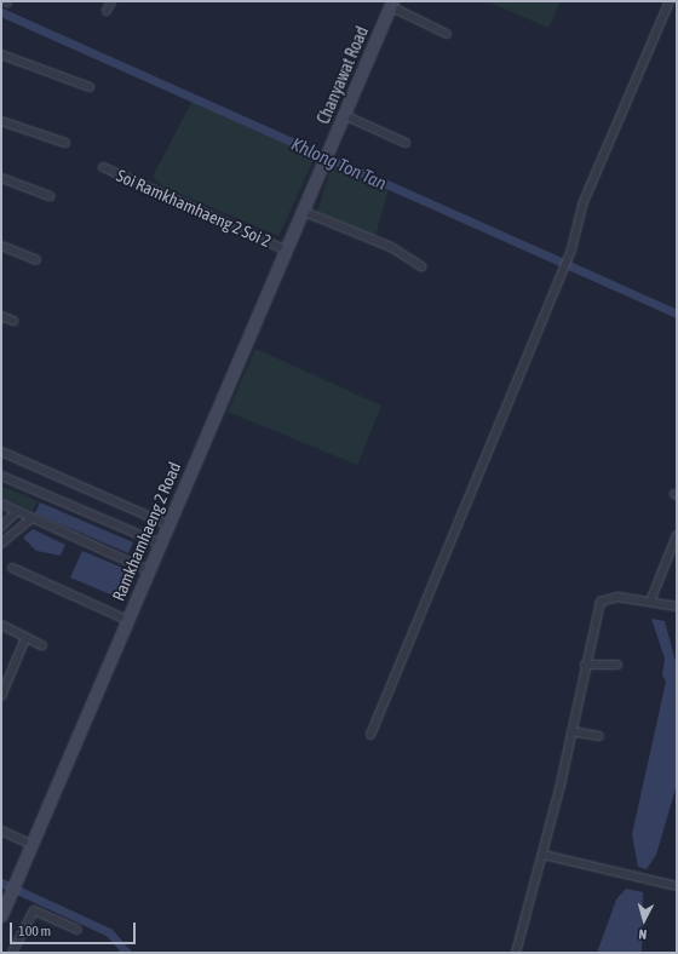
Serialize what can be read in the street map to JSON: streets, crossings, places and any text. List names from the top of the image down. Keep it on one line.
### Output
{"streets":{"main road":["Chanyawat Road","Ramkhamhaeng 2 Road"],"street":["Soi Ramkhamhaeng 2 Soi 2"]},"crossings":[["Chanyawat Road","Ramkhamhaeng 2 Road"],["Soi Ramkhamhaeng 2 Soi 2","Ramkhamhaeng 2 Road"]],"water":["Khlong Ton Tan"],"scale_bar":"100 m","north":"bottom"}
